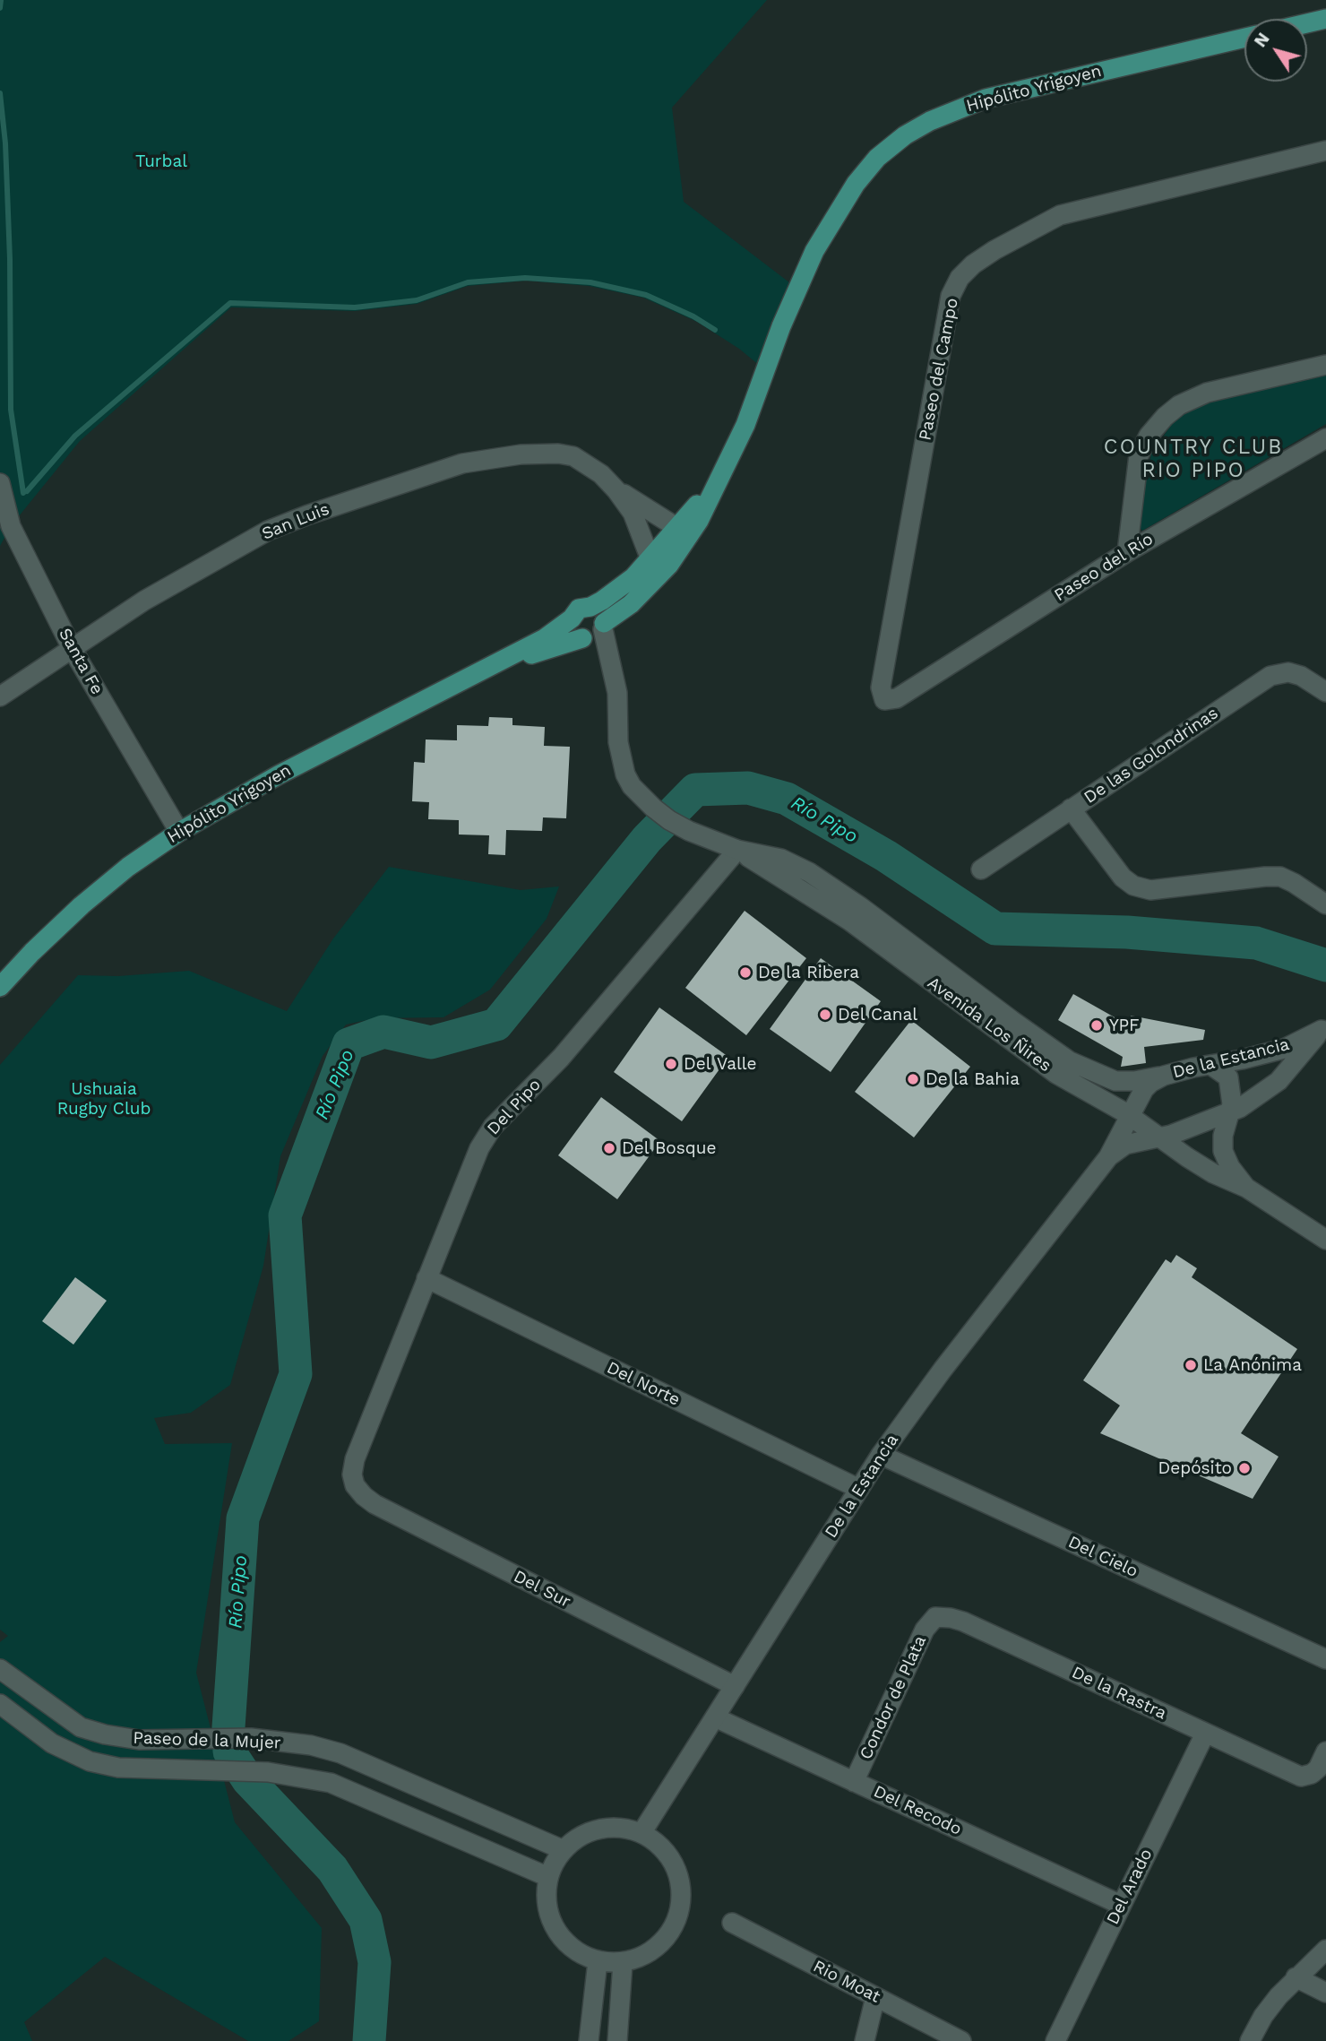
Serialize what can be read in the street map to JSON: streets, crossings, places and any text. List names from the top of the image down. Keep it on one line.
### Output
{"streets":{"main road":["Hipólito Yrigoyen"],"street":["Paseo del Campo","San Luis","Paseo del Río","Santa Fe","De las Golondrinas","Avenida Los Ñires","De la Estancia","Del Pipo","Del Norte","Del Cielo","Del Sur","De la Rastra","Condor de Plata","Paseo de la Mujer","Del Recodo","Del Arado","Rio Moat"]},"crossings":[["Hipólito Yrigoyen","San Luis"],["Hipólito Yrigoyen","Santa Fe"],["Paseo del Campo","Paseo del Río"],["San Luis","Santa Fe"],["Avenida Los Ñires","De la Estancia"],["Avenida Los Ñires","Del Pipo"],["De la Estancia","Del Norte"],["De la Estancia","Del Cielo"],["De la Estancia","Del Sur"],["De la Estancia","Paseo de la Mujer"],["De la Estancia","Del Recodo"],["Del Pipo","Del Norte"],["Del Pipo","Del Sur"],["De la Rastra","Condor de Plata"],["De la Rastra","Del Arado"],["Condor de Plata","Del Recodo"],["Del Recodo","Del Arado"]],"districts":["COUNTRY CLUB RIO PIPO"],"water":["Río Pipo"],"parks":["Turbal","Ushuaia Rugby Club"],"places":["De la Ribera","Del Canal","YPF","Del Valle","De la Bahia","Del Bosque","La Anónima","Depósito"],"north":"top left"}
